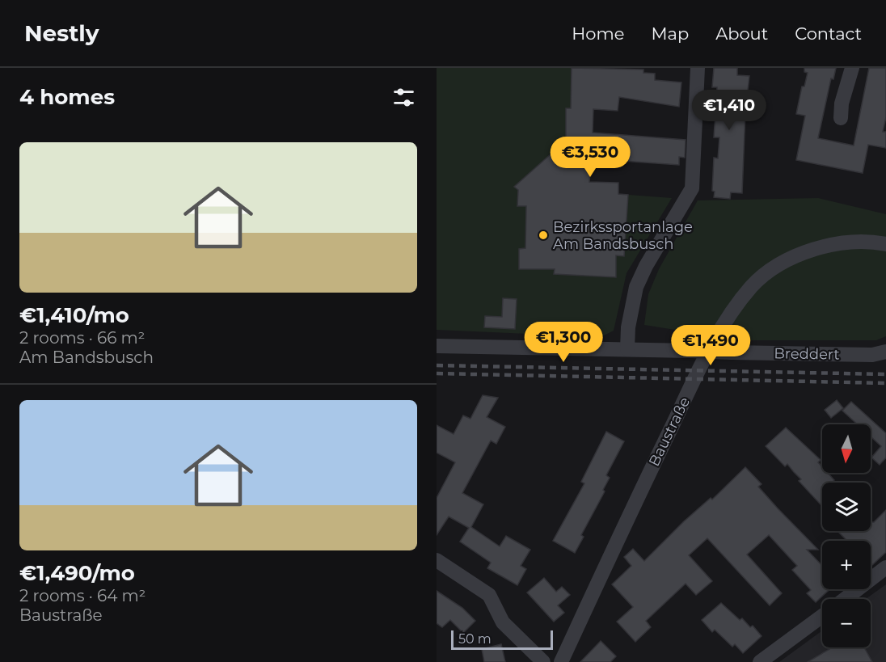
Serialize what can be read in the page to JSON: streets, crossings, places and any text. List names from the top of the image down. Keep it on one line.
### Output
{"streets":{"street":["Breddert","Baustraße"]},"places":["Bezirkssportanlage Am Bandsbusch"],"scale_bar":"50 m","north":"bottom","page":{"header":"Nestly","nav":["Home","Map","About","Contact"],"heading":"4 homes","price":["€1,410","€3,530","€1,300","€1,490"],"list":[{"name":"€1,410/mo","note":"2 rooms · 66 m² · Am Bandsbusch"},{"name":"€1,490/mo","note":"2 rooms · 64 m² · Baustraße"}],"map_buttons":["+","−"],"scale":"50 m"}}
